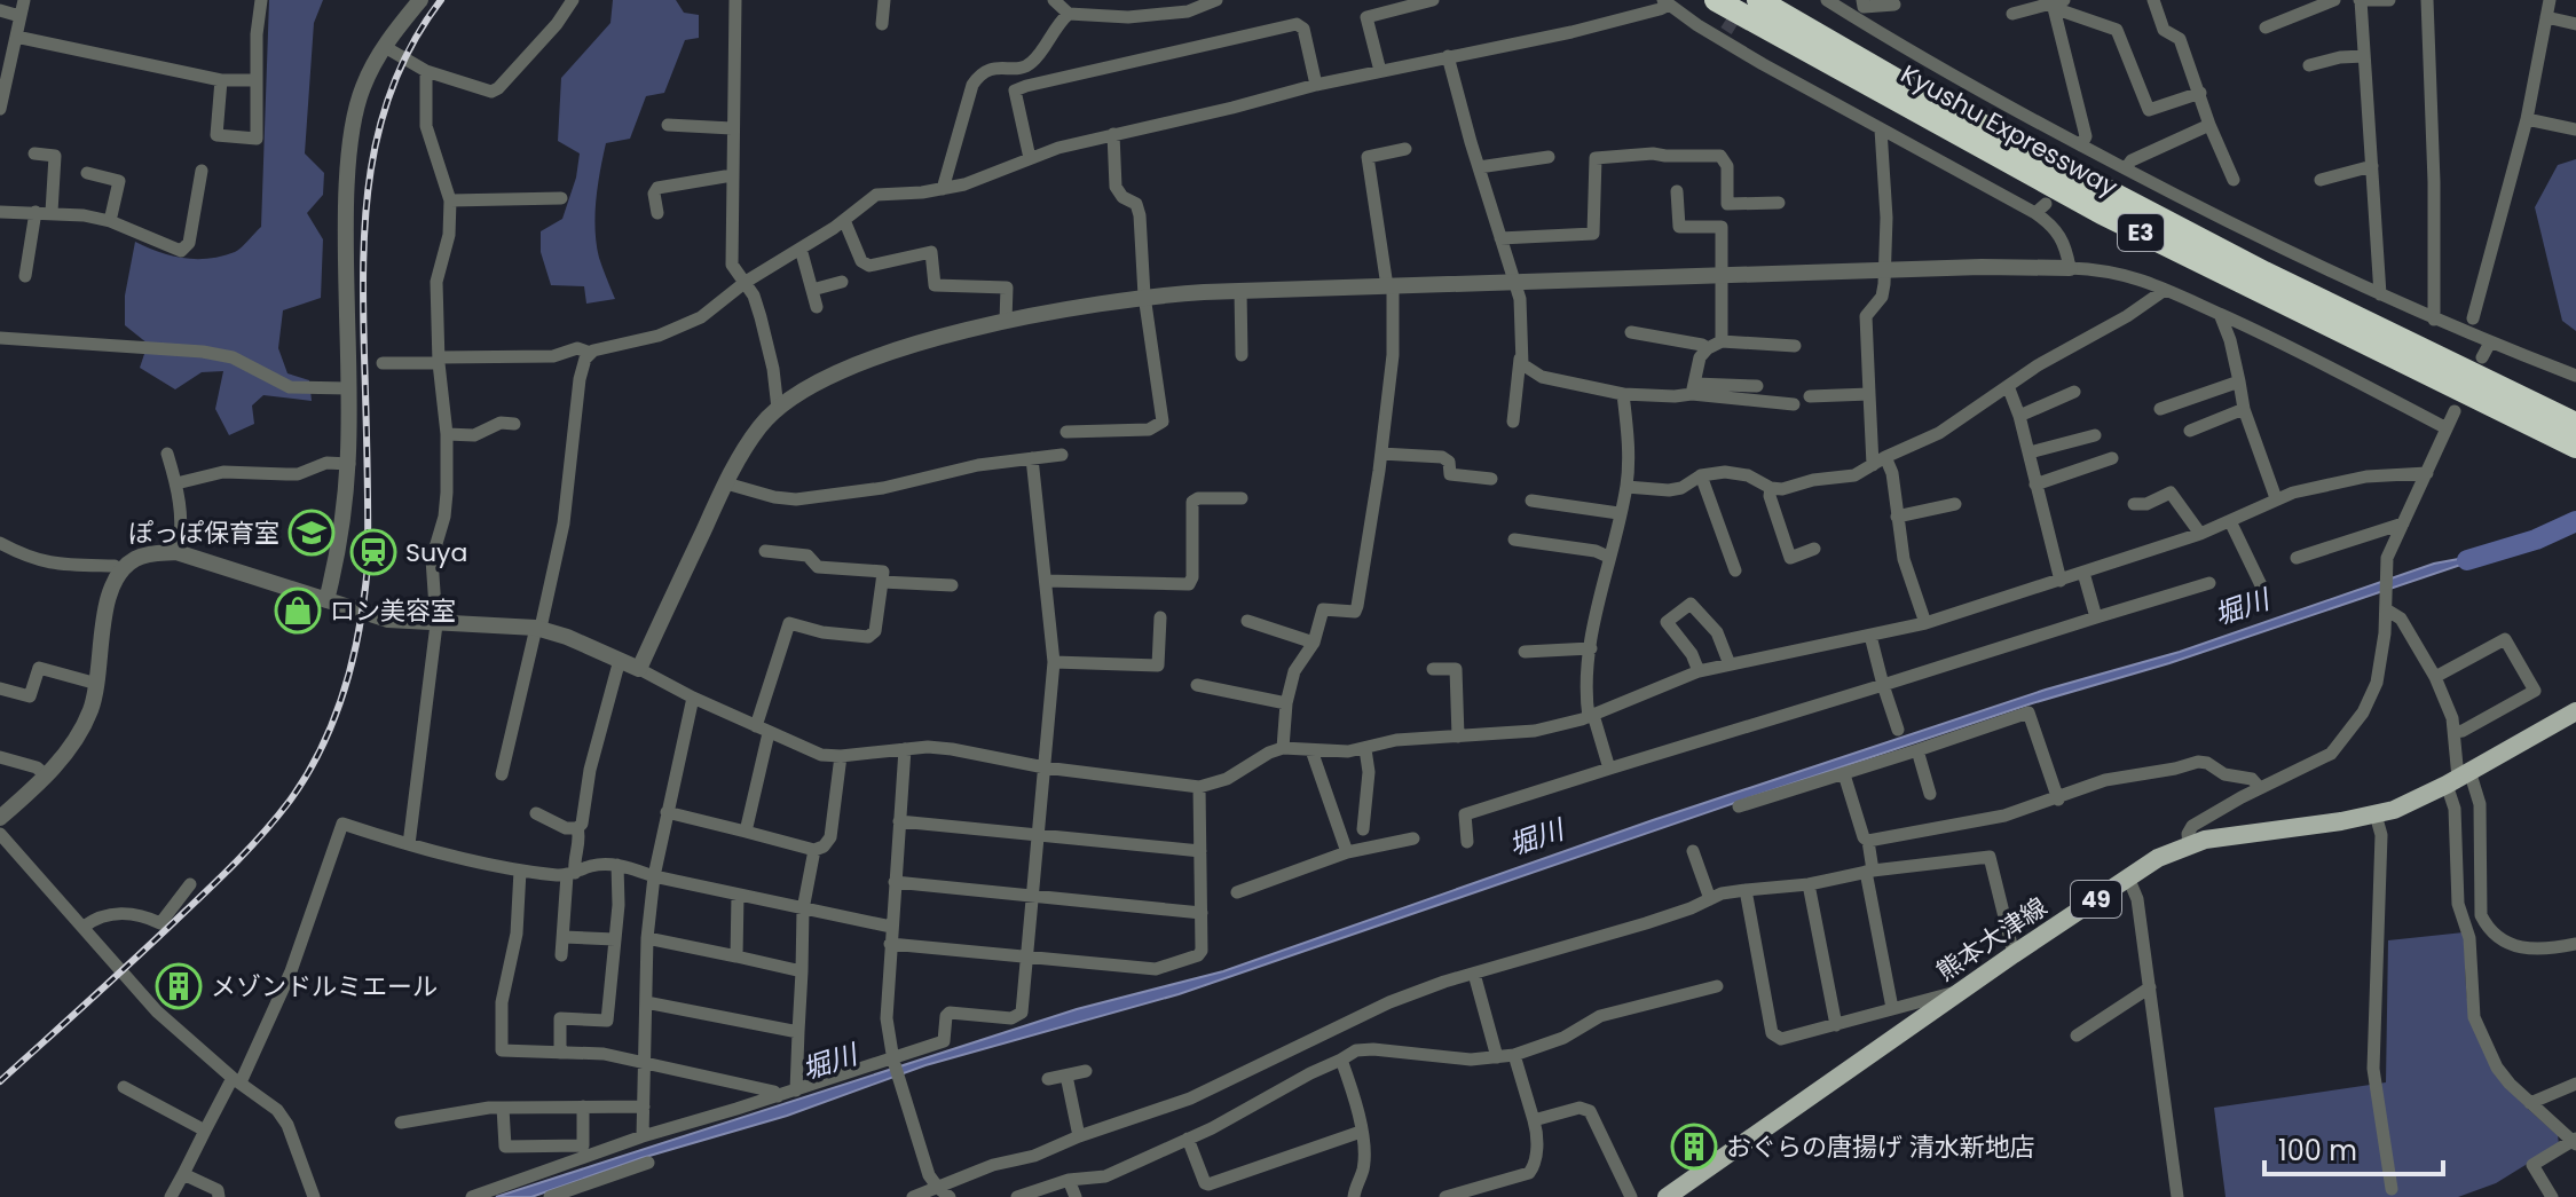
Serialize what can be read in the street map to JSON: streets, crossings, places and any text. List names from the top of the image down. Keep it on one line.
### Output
{"streets":{"highway":["Kyushu Expressway","E3"],"main road":["49","熊本大津線"]},"water":["堀川"],"places":{"school or university":["ぽっぽ保育室"],"station":["Suya"],"shop":["ロン美容室"],"building":["メゾンドルミエール","おぐらの唐揚げ 清水新地店"]},"scale_bar":"100 m"}
